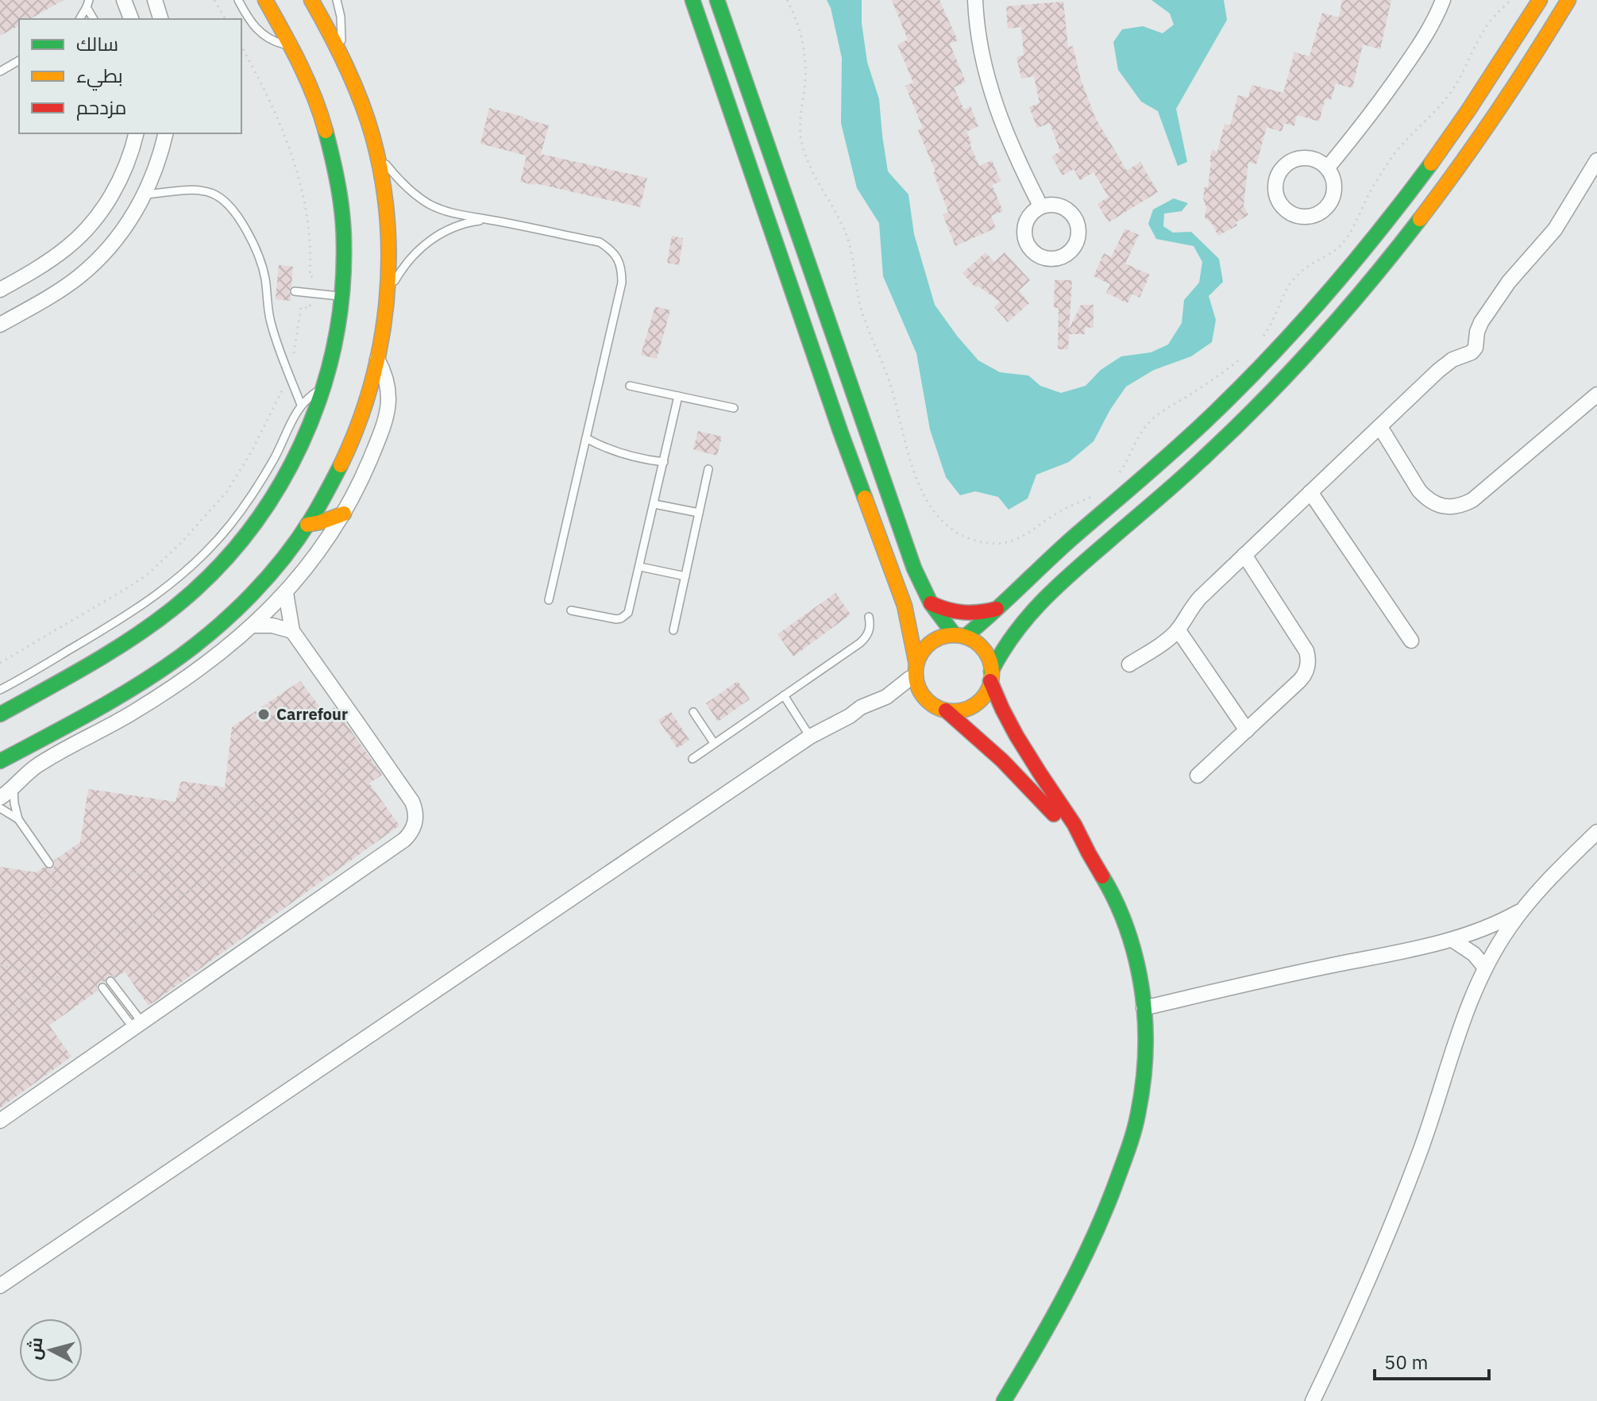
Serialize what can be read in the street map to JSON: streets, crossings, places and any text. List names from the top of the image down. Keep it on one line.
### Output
{"places":["Carrefour"],"legend":["سالك","بطيء","مزدحم"],"scale_bar":"50 m","north":"left"}
